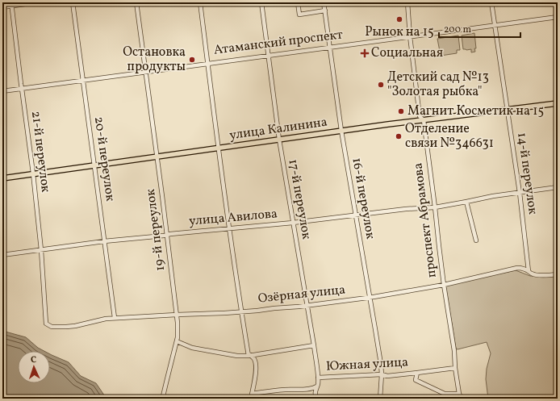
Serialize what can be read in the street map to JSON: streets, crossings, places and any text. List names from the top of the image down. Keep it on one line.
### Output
{"streets":{"main road":["улица Калинина"],"street":["Атаманский проспект","21-й переулок","20-й переулок","14-й переулок","16-й переулок","17-й переулок","улица Авилова","проспект Абрамова","19-й переулок","Озёрная улица","Южная улица"]},"crossings":[["Атаманский проспект","21-й переулок"],["Атаманский проспект","20-й переулок"],["Атаманский проспект","14-й переулок"],["Атаманский проспект","16-й переулок"],["Атаманский проспект","17-й переулок"],["Атаманский проспект","проспект Абрамова"],["Атаманский проспект","19-й переулок"],["улица Калинина","21-й переулок"],["улица Калинина","20-й переулок"],["улица Калинина","14-й переулок"],["улица Калинина","16-й переулок"],["улица Калинина","17-й переулок"],["улица Калинина","проспект Абрамова"],["улица Калинина","19-й переулок"],["21-й переулок","улица Авилова"],["21-й переулок","Озёрная улица"],["20-й переулок","улица Авилова"],["20-й переулок","Озёрная улица"],["14-й переулок","улица Авилова"],["14-й переулок","Озёрная улица"],["16-й переулок","улица Авилова"],["16-й переулок","Озёрная улица"],["16-й переулок","Южная улица"],["17-й переулок","улица Авилова"],["17-й переулок","Озёрная улица"],["17-й переулок","Южная улица"],["улица Авилова","проспект Абрамова"],["улица Авилова","19-й переулок"],["проспект Абрамова","Озёрная улица"],["проспект Абрамова","Южная улица"],["19-й переулок","Озёрная улица"]],"places":{"other":["Рынок на 15","Остановка продукты","Детский сад №13 \"Золотая рыбка\"","Магнит Косметик на 15","Отделение связи №346631"],"health":["Социальная"]},"scale_bar":"200 m","north":"top"}
